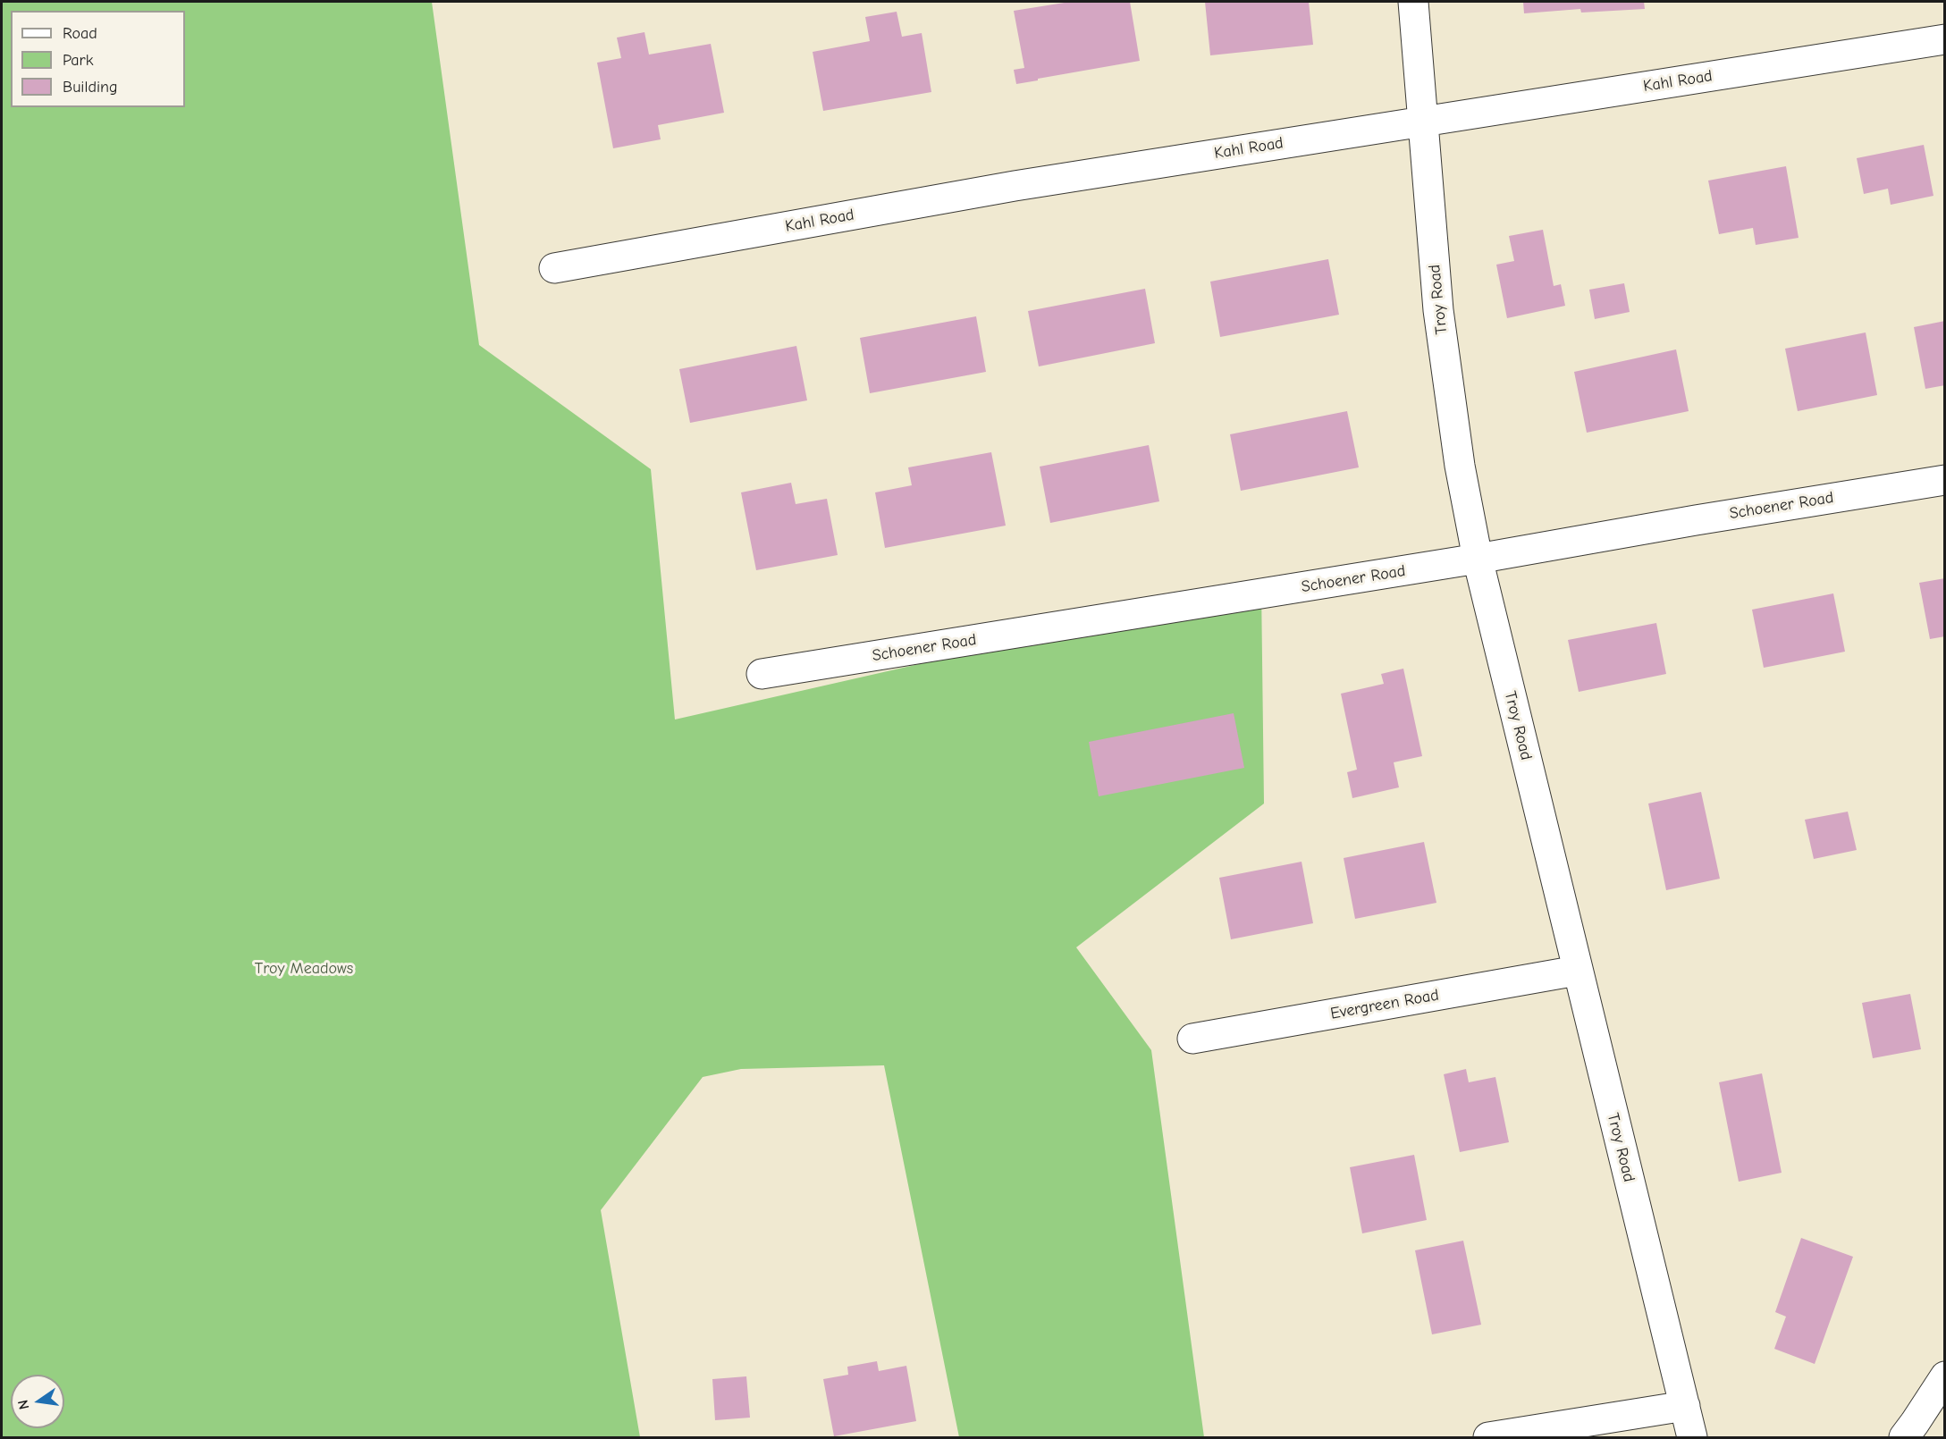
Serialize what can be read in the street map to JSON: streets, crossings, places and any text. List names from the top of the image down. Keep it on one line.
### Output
{"streets":{"street":["Kahl Road","Troy Road","Schoener Road","Evergreen Road"]},"crossings":[["Kahl Road","Troy Road"],["Troy Road","Schoener Road"],["Troy Road","Evergreen Road"]],"parks":["Troy Meadows"],"legend":["Road","Park","Building"],"north":"left"}
